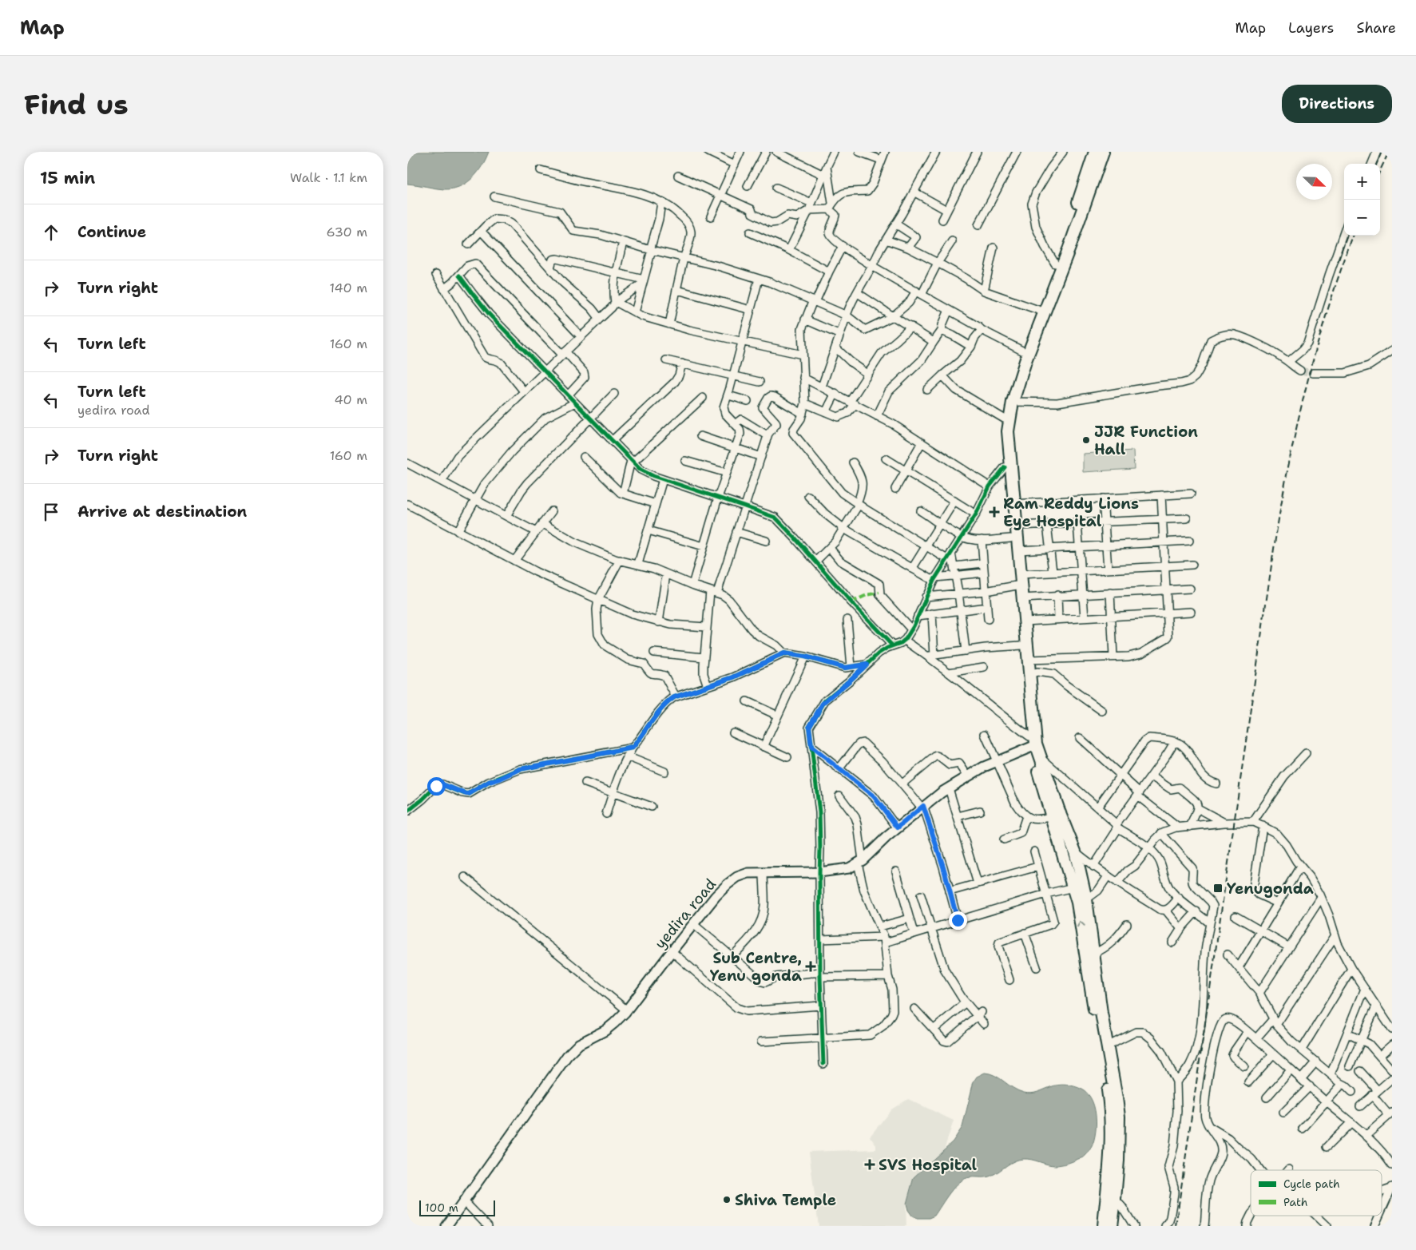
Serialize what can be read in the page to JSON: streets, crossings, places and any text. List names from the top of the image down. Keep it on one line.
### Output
{"streets":{"main road":["yedira road"]},"places":{"other":["JJR Function Hall","Shiva Temple"],"health":["Ram Reddy Lions Eye Hospital","Sub Centre, Yenu gonda","SVS Hospital"],"transit":["Yenugonda"]},"legend":["Cycle path","Path"],"scale_bar":"100 m","north":"bottom right","page":{"header":"Map","nav":["Map","Layers","Share"],"buttons":"Directions","title":"Find us","heading":["15 min","Walk · 1.1 km"],"map_buttons":["+","−"],"list":[["Continue","630 m"],["Turn right","140 m"],["Turn left","160 m"],["Turn left","yedira road","40 m"],["Turn right","160 m"],"Arrive at destination"],"scale":"100 m"}}
